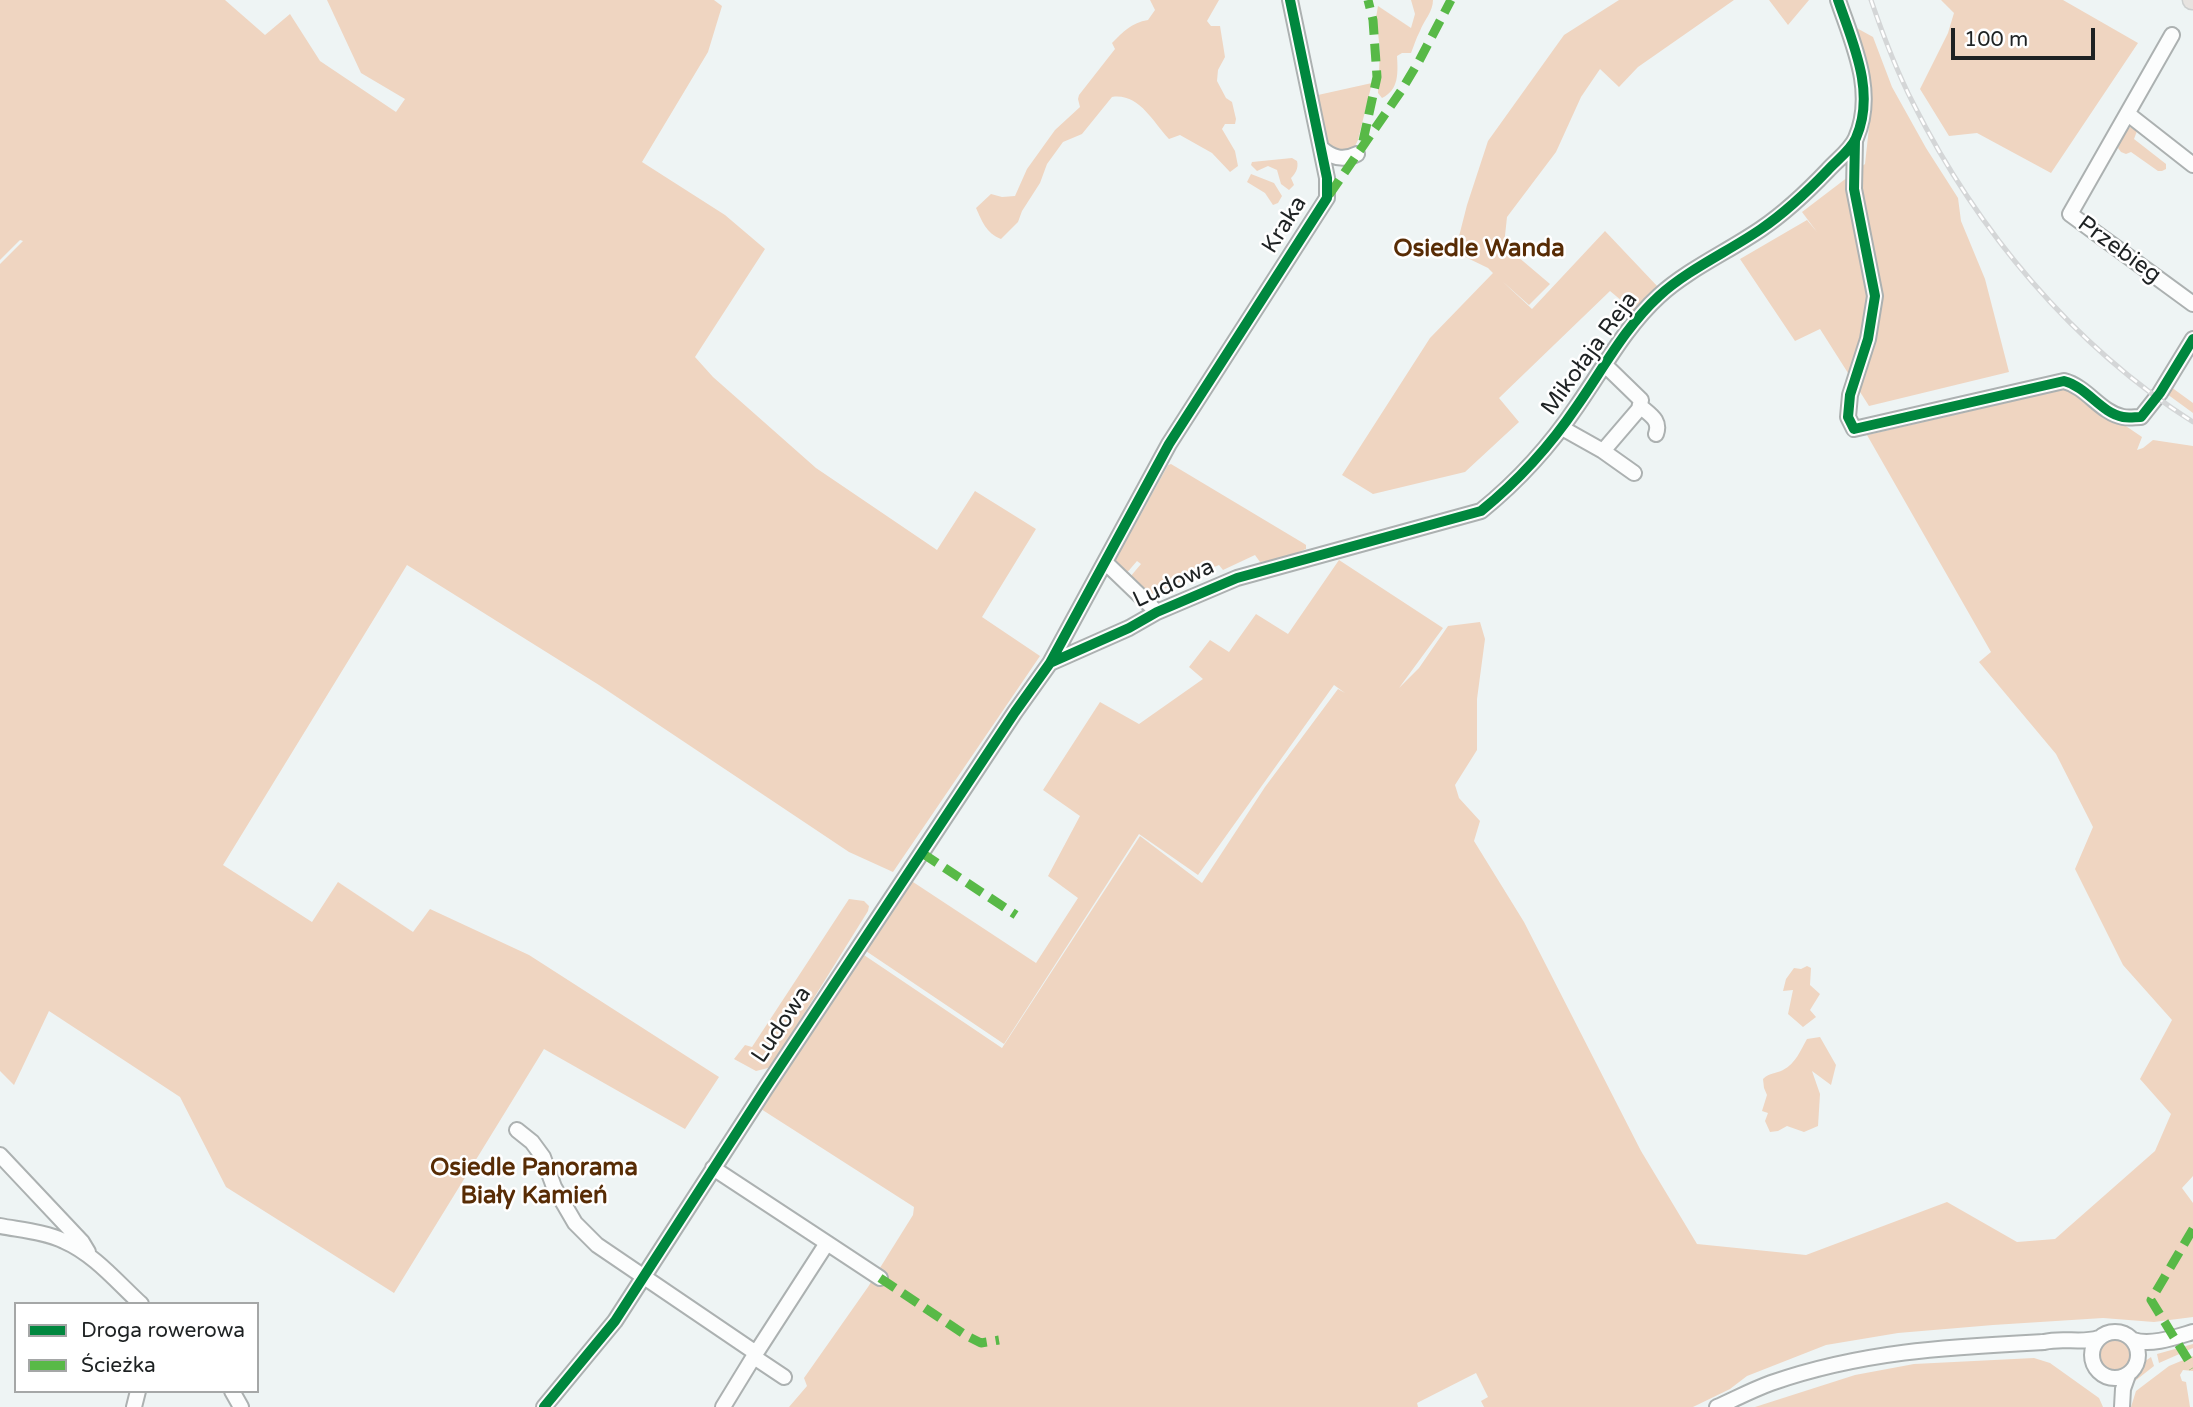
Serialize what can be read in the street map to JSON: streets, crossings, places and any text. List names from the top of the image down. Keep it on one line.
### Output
{"streets":{"street":["Kraka","Przebieg","Mikołaja Reja","Ludowa"]},"crossings":[["Kraka","Ludowa"],["Mikołaja Reja","Ludowa"]],"districts":["Osiedle Wanda","Osiedle Panorama Biały Kamień"],"legend":["Droga rowerowa","Ścieżka"],"scale_bar":"100 m"}
